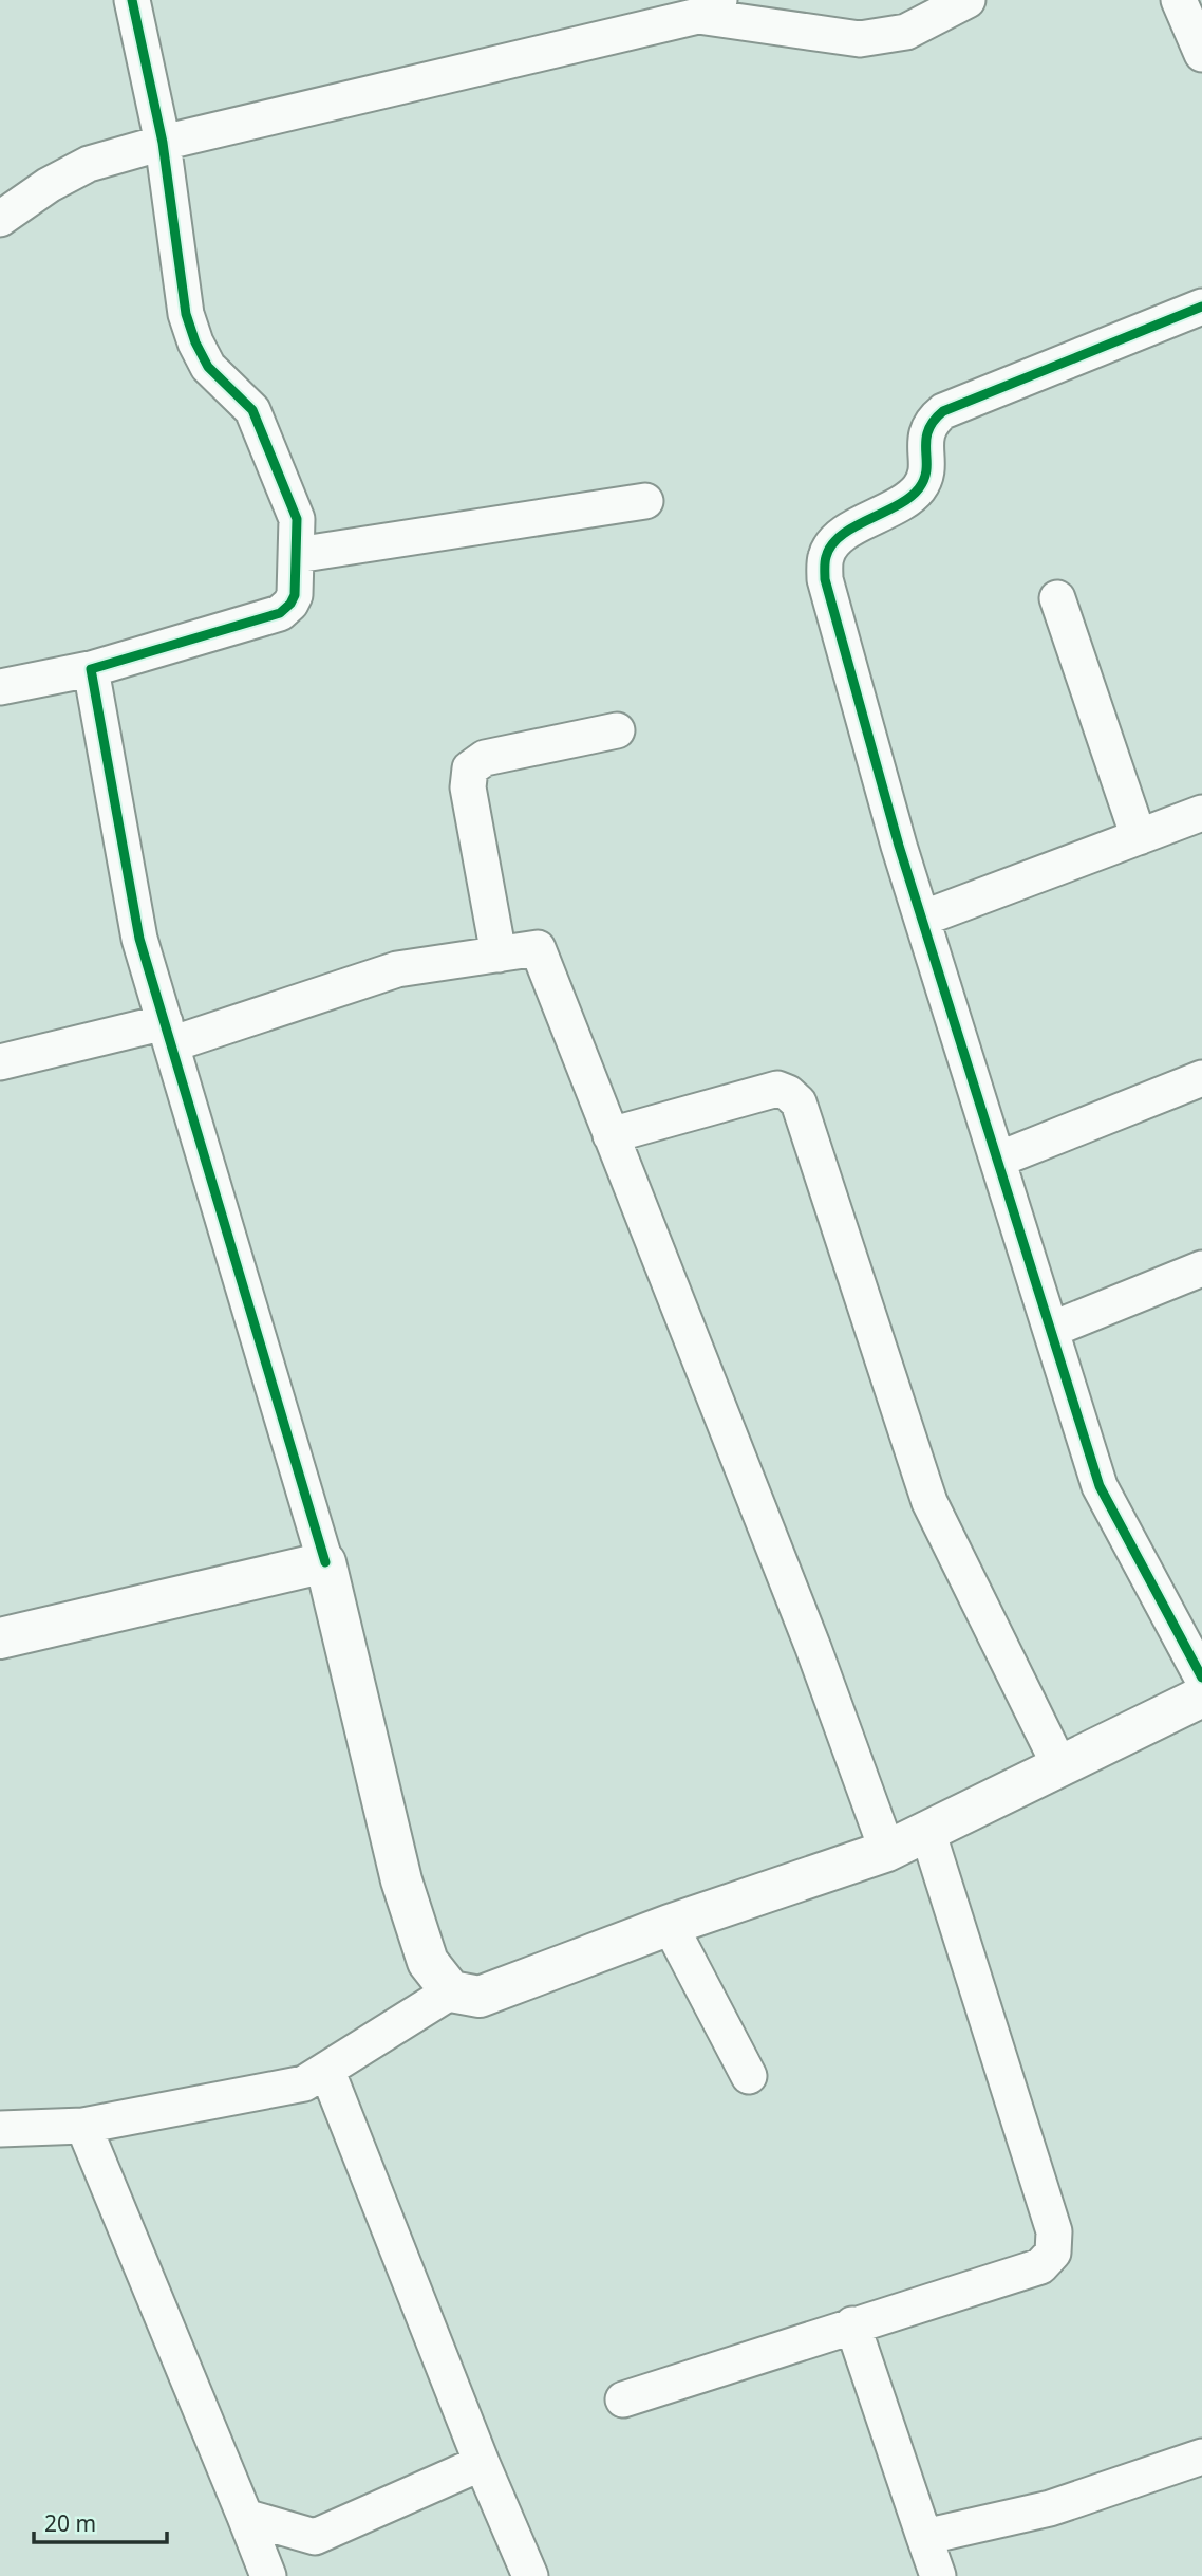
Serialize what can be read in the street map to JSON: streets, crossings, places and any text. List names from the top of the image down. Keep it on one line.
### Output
{"scale_bar":"20 m"}
